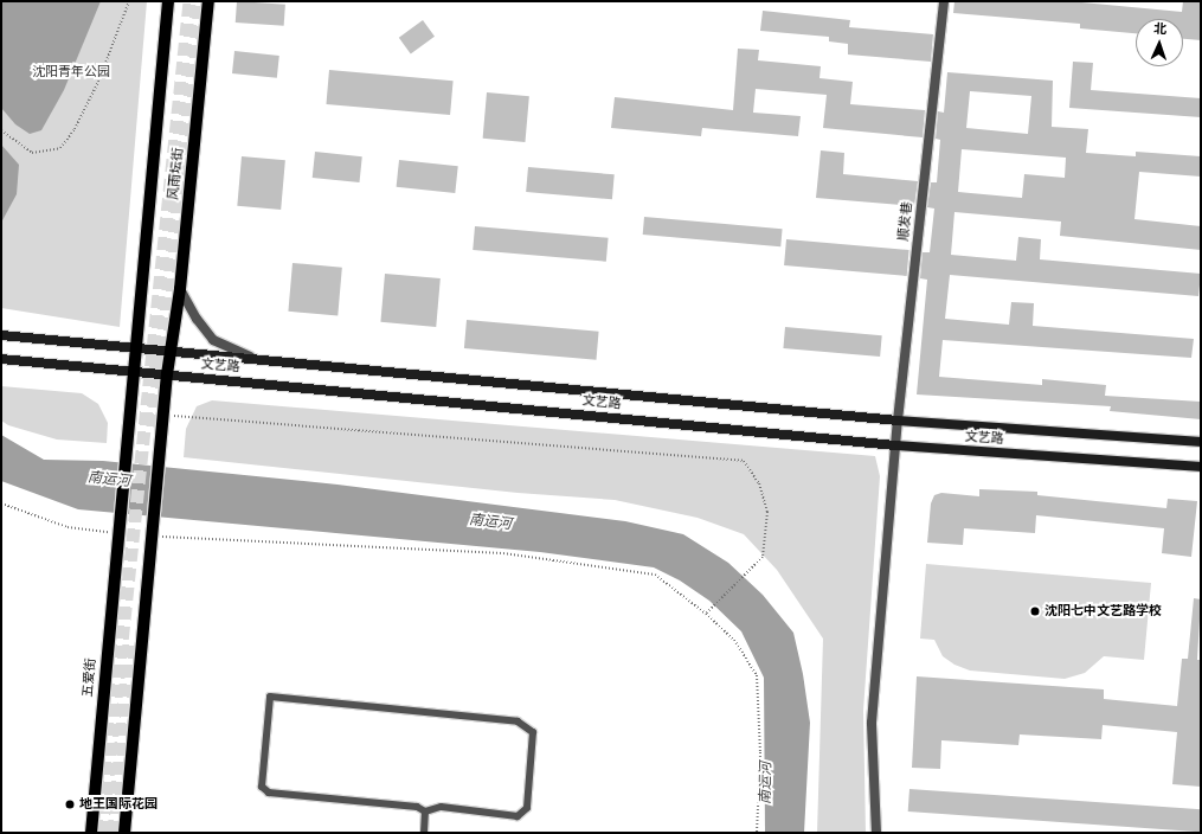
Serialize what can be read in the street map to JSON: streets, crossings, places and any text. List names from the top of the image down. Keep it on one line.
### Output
{"streets":{"main road":["风雨坛街","文艺路","五爱街"],"street":["顺发巷"]},"crossings":[["风雨坛街","文艺路"],["风雨坛街","五爱街"],["顺发巷","文艺路"]],"water":["南运河"],"parks":["沈阳青年公园"],"places":["沈阳七中文艺路学校","地王国际花园"],"north":"top"}
